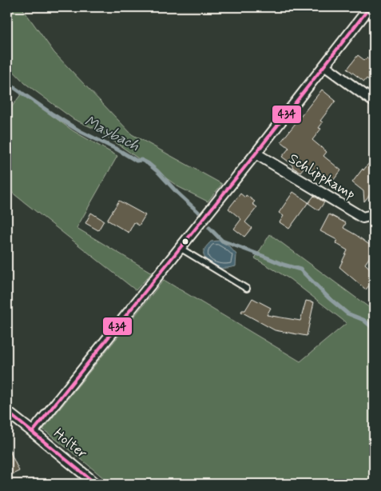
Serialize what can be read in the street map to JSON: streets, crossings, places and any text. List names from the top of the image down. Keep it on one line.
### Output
{"streets":{"street":["Schlippkamp","Holter"]},"water":["Maybach"],"lines":["transit line 434"]}
